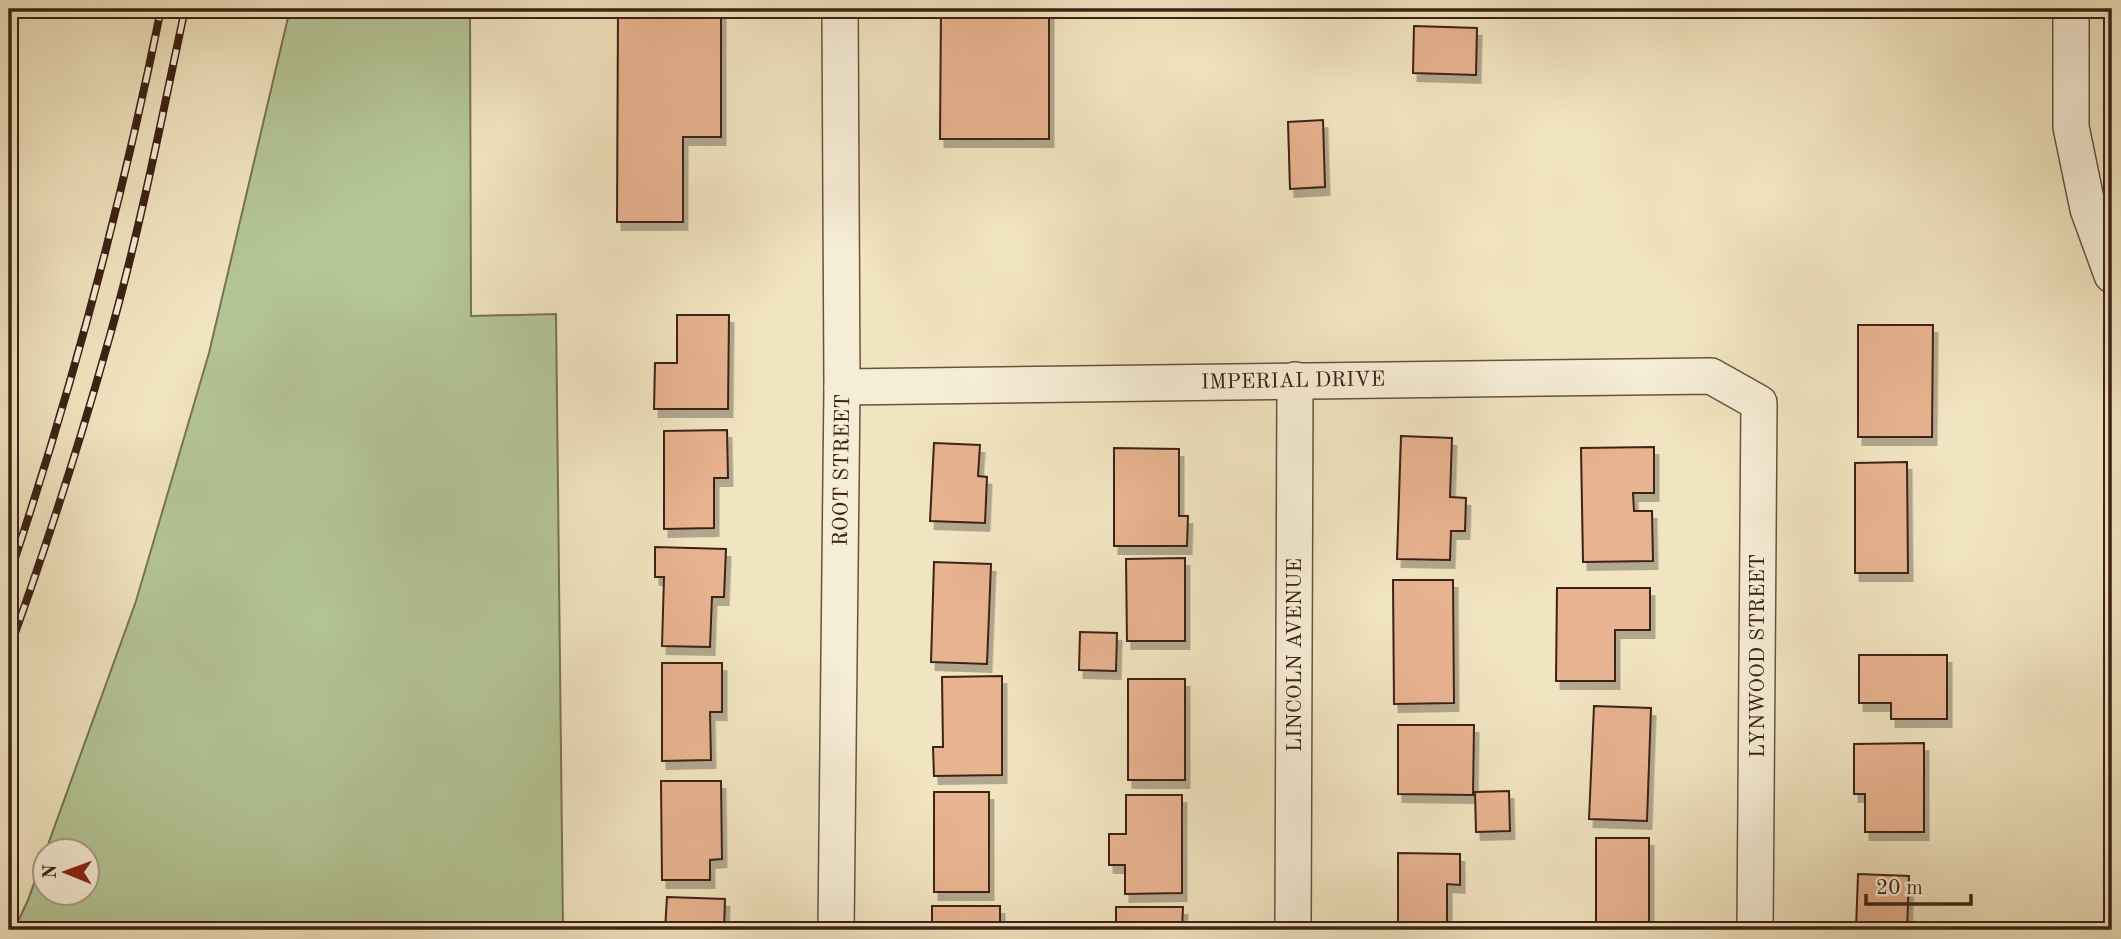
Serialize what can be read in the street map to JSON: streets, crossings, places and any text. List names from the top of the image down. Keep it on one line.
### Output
{"streets":{"street":["IMPERIAL DRIVE","ROOT STREET","LINCOLN AVENUE","LYNWOOD STREET"]},"crossings":[["IMPERIAL DRIVE","ROOT STREET"],["IMPERIAL DRIVE","LINCOLN AVENUE"],["IMPERIAL DRIVE","LYNWOOD STREET"]],"scale_bar":"20 m","north":"left"}
